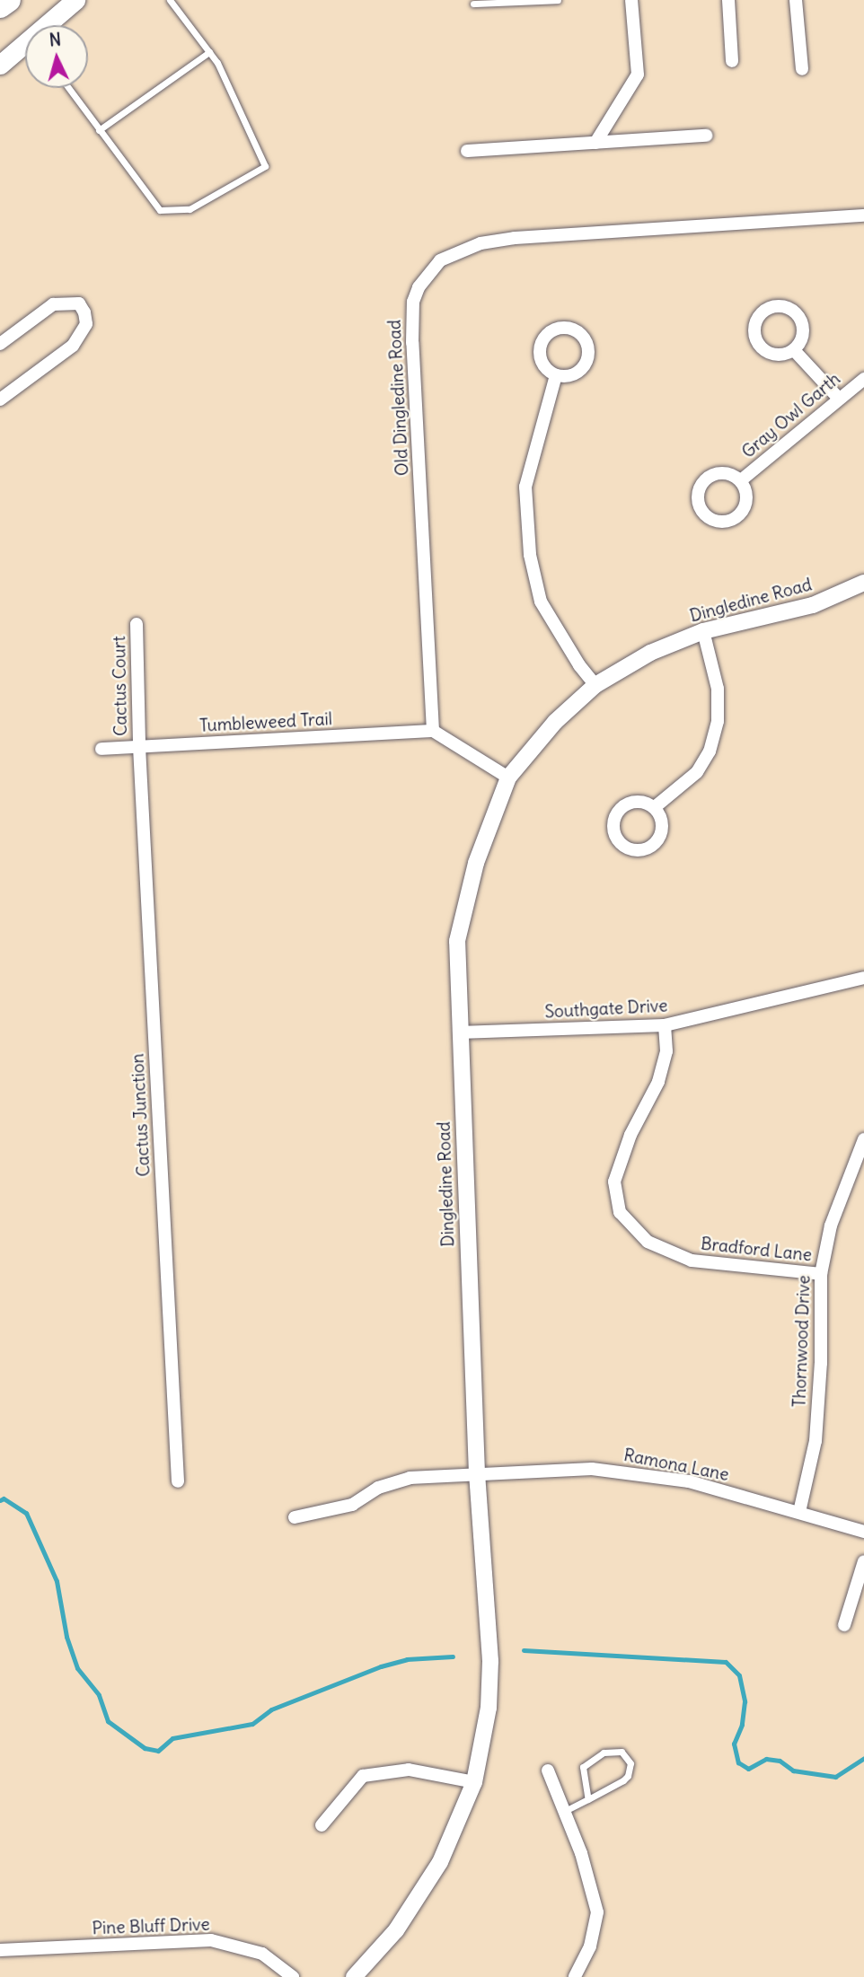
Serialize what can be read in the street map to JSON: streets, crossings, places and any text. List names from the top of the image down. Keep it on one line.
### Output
{"streets":{"street":["Old Dingledine Road","Gray Owl Garth","Dingledine Road","Cactus Court","Tumbleweed Trail","Southgate Drive","Cactus Junction","Bradford Lane","Thornwood Drive","Ramona Lane","Pine Bluff Drive"]},"crossings":[["Old Dingledine Road","Tumbleweed Trail"],["Dingledine Road","Southgate Drive"],["Dingledine Road","Ramona Lane"],["Cactus Court","Tumbleweed Trail"],["Cactus Court","Cactus Junction"],["Tumbleweed Trail","Cactus Junction"],["Southgate Drive","Bradford Lane"],["Bradford Lane","Thornwood Drive"],["Thornwood Drive","Ramona Lane"]],"north":"top"}
